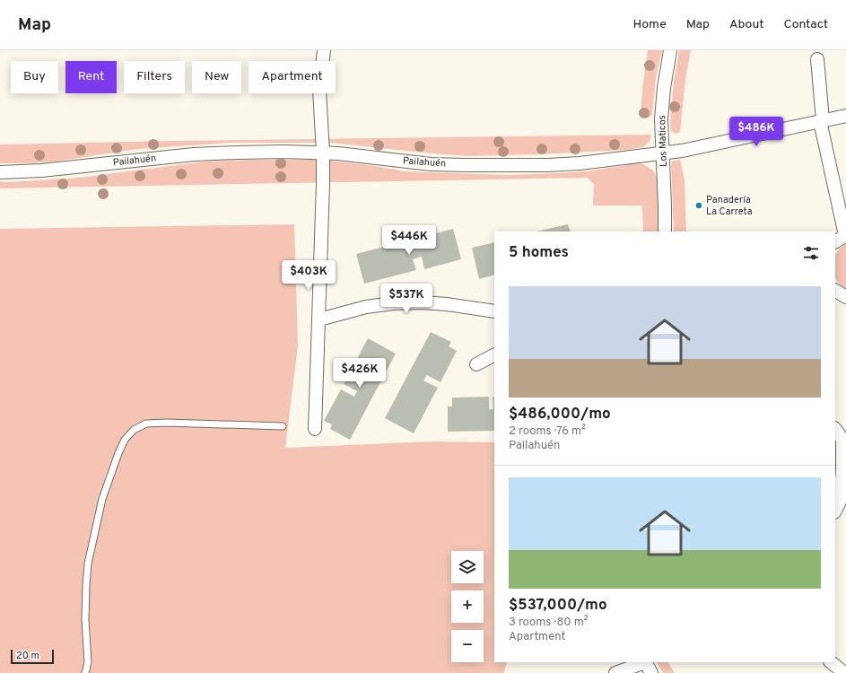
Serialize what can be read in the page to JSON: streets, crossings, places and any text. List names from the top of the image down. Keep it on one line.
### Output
{"streets":{"street":["Los Maticos","Pailahuén"]},"crossings":[["Los Maticos","Pailahuén"]],"places":["Panadería La Carreta"],"scale_bar":"20 m","page":{"header":"Map","nav":["Home","Map","About","Contact"],"chip":["Buy","Rent","Filters","New","Apartment"],"price":["$486K","$446K","$403K","$537K","$426K"],"heading":"5 homes","list":[{"name":"$486,000/mo","note":"2 rooms · 76 m² · Pailahuén"},{"name":"$537,000/mo","note":"3 rooms · 80 m² · Apartment"}],"map_buttons":["+","−"],"scale":"20 m"}}
